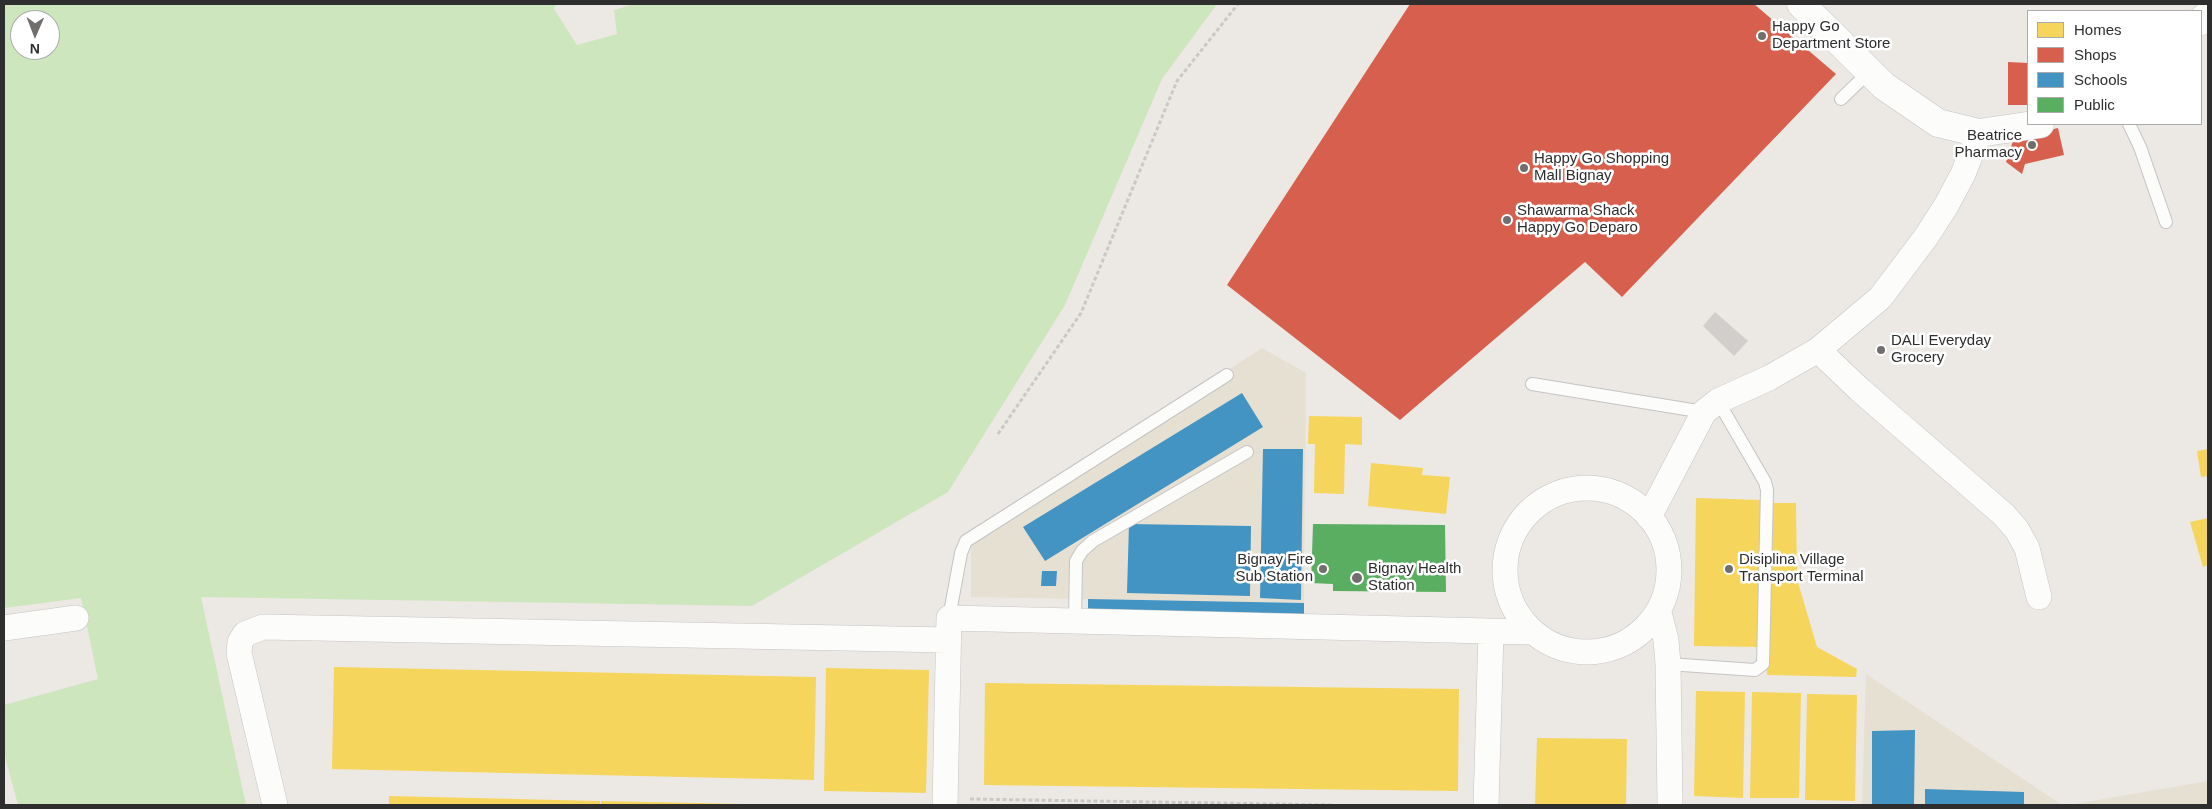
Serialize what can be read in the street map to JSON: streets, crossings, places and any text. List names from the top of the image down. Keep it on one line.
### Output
{"places":["Happy Go Department Store","Beatrice Pharmacy","Happy Go Shopping Mall Bignay","Shawarma Shack Happy Go Deparo","DALI Everyday Grocery","Bignay Fire Sub Station","Disiplina Village Transport Terminal","Bignay Health Station"],"legend":["Homes","Shops","Schools","Public"],"north":"bottom"}
